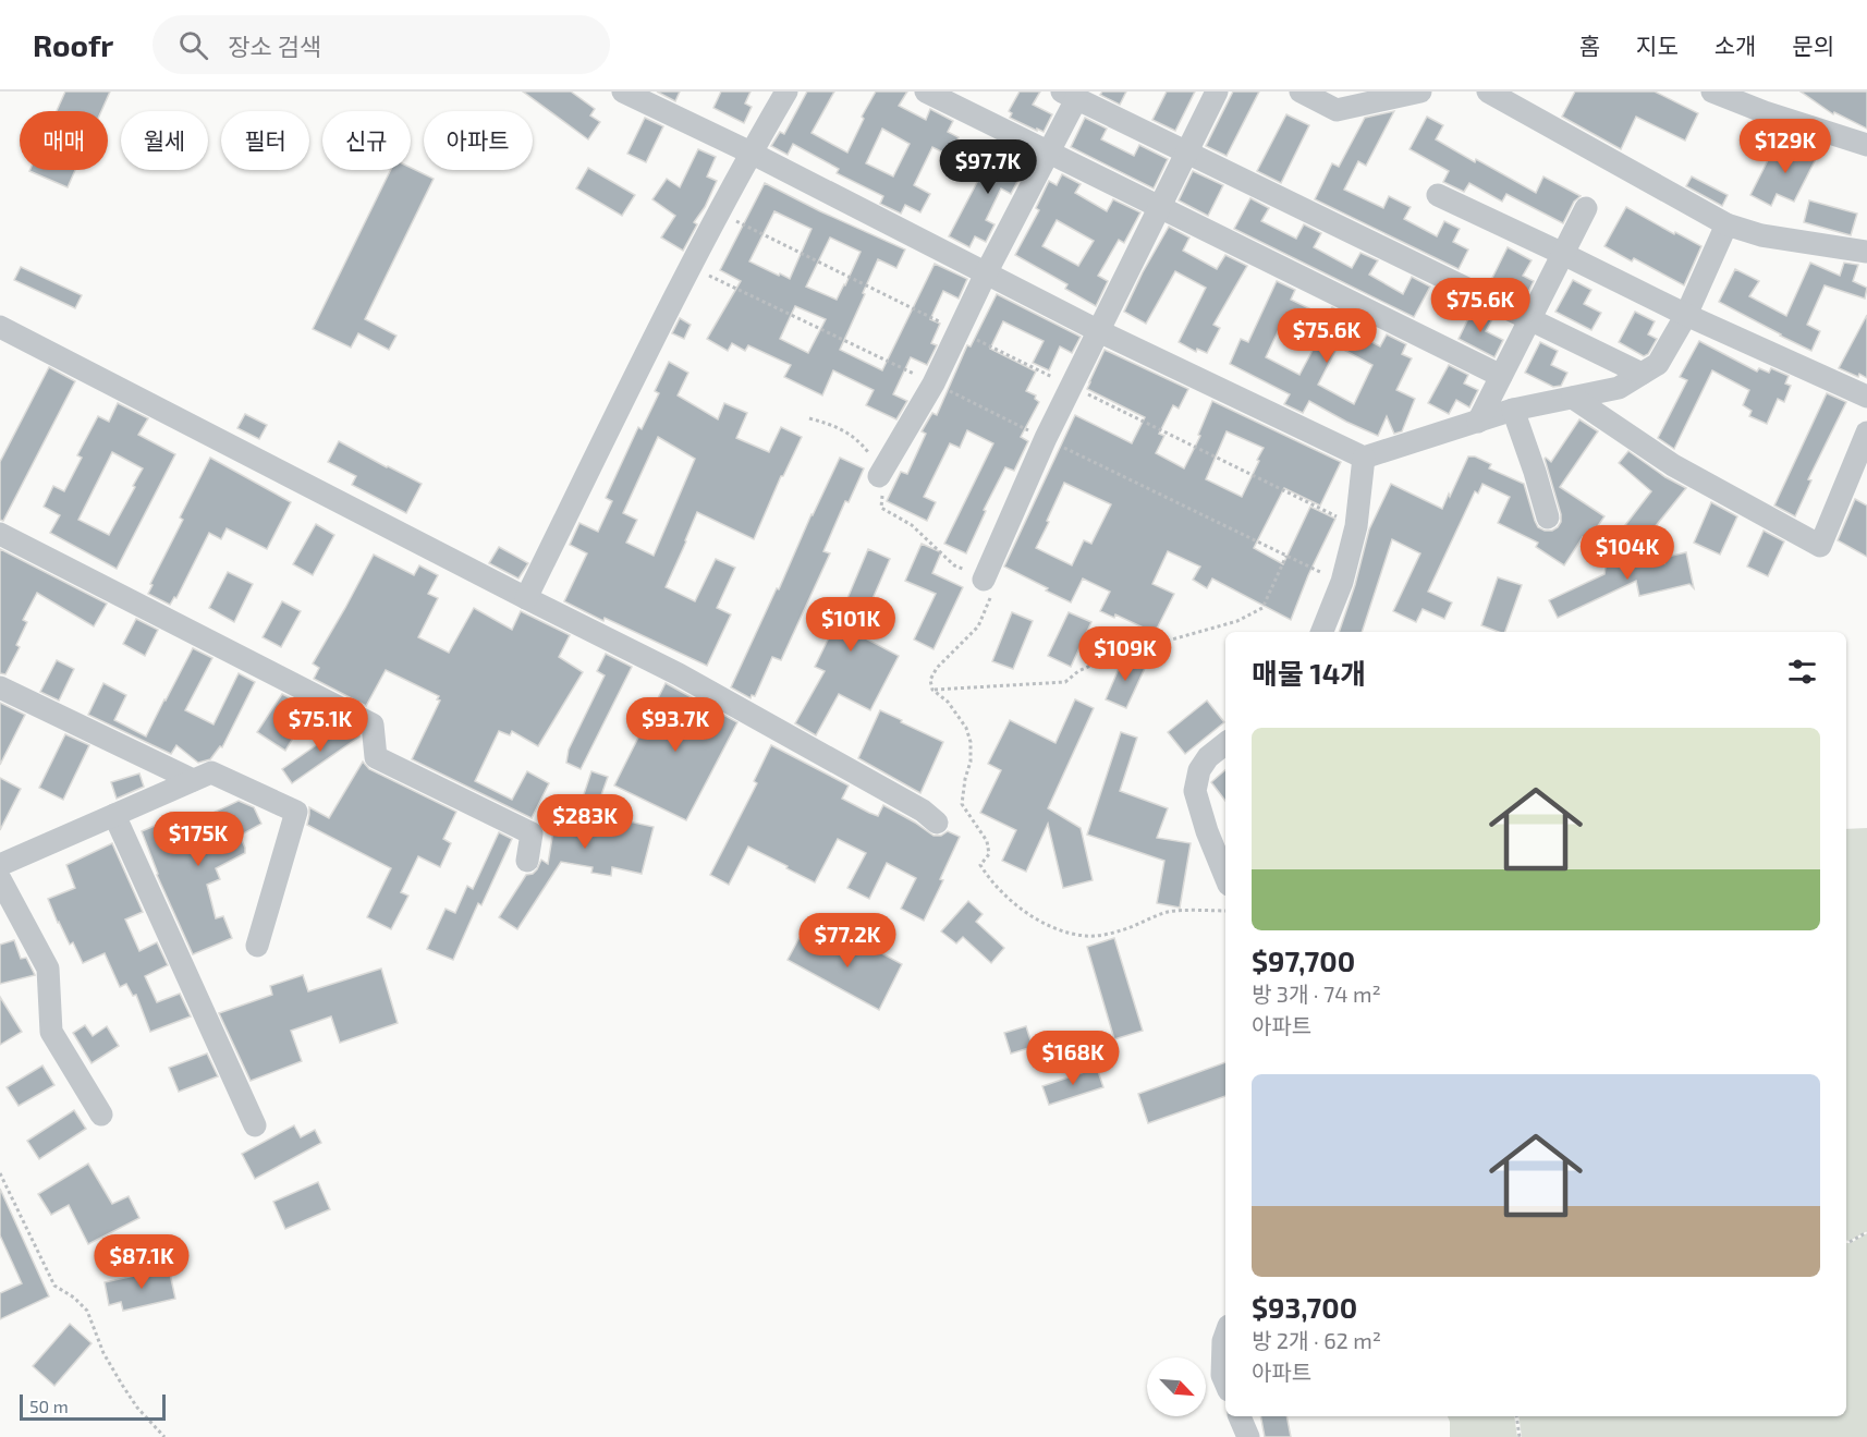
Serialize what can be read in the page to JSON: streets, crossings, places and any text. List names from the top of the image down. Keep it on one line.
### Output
{"scale_bar":"50 m","north":"bottom right","page":{"header":"Roofr","search":"장소 검색","nav":["홈","지도","소개","문의"],"chip":["매매","월세","필터","신규","아파트"],"price":["$129K","$97.7K","$75.6K","$75.6K","$104K","$101K","$109K","$75.1K","$93.7K","$283K","$175K","$77.2K","$168K","$87.1K"],"heading":"매물 14개","list":[{"name":"$97,700","note":"방 3개 · 74 m² · 아파트"},{"name":"$93,700","note":"방 2개 · 62 m² · 아파트"}],"scale":"50 m"}}
